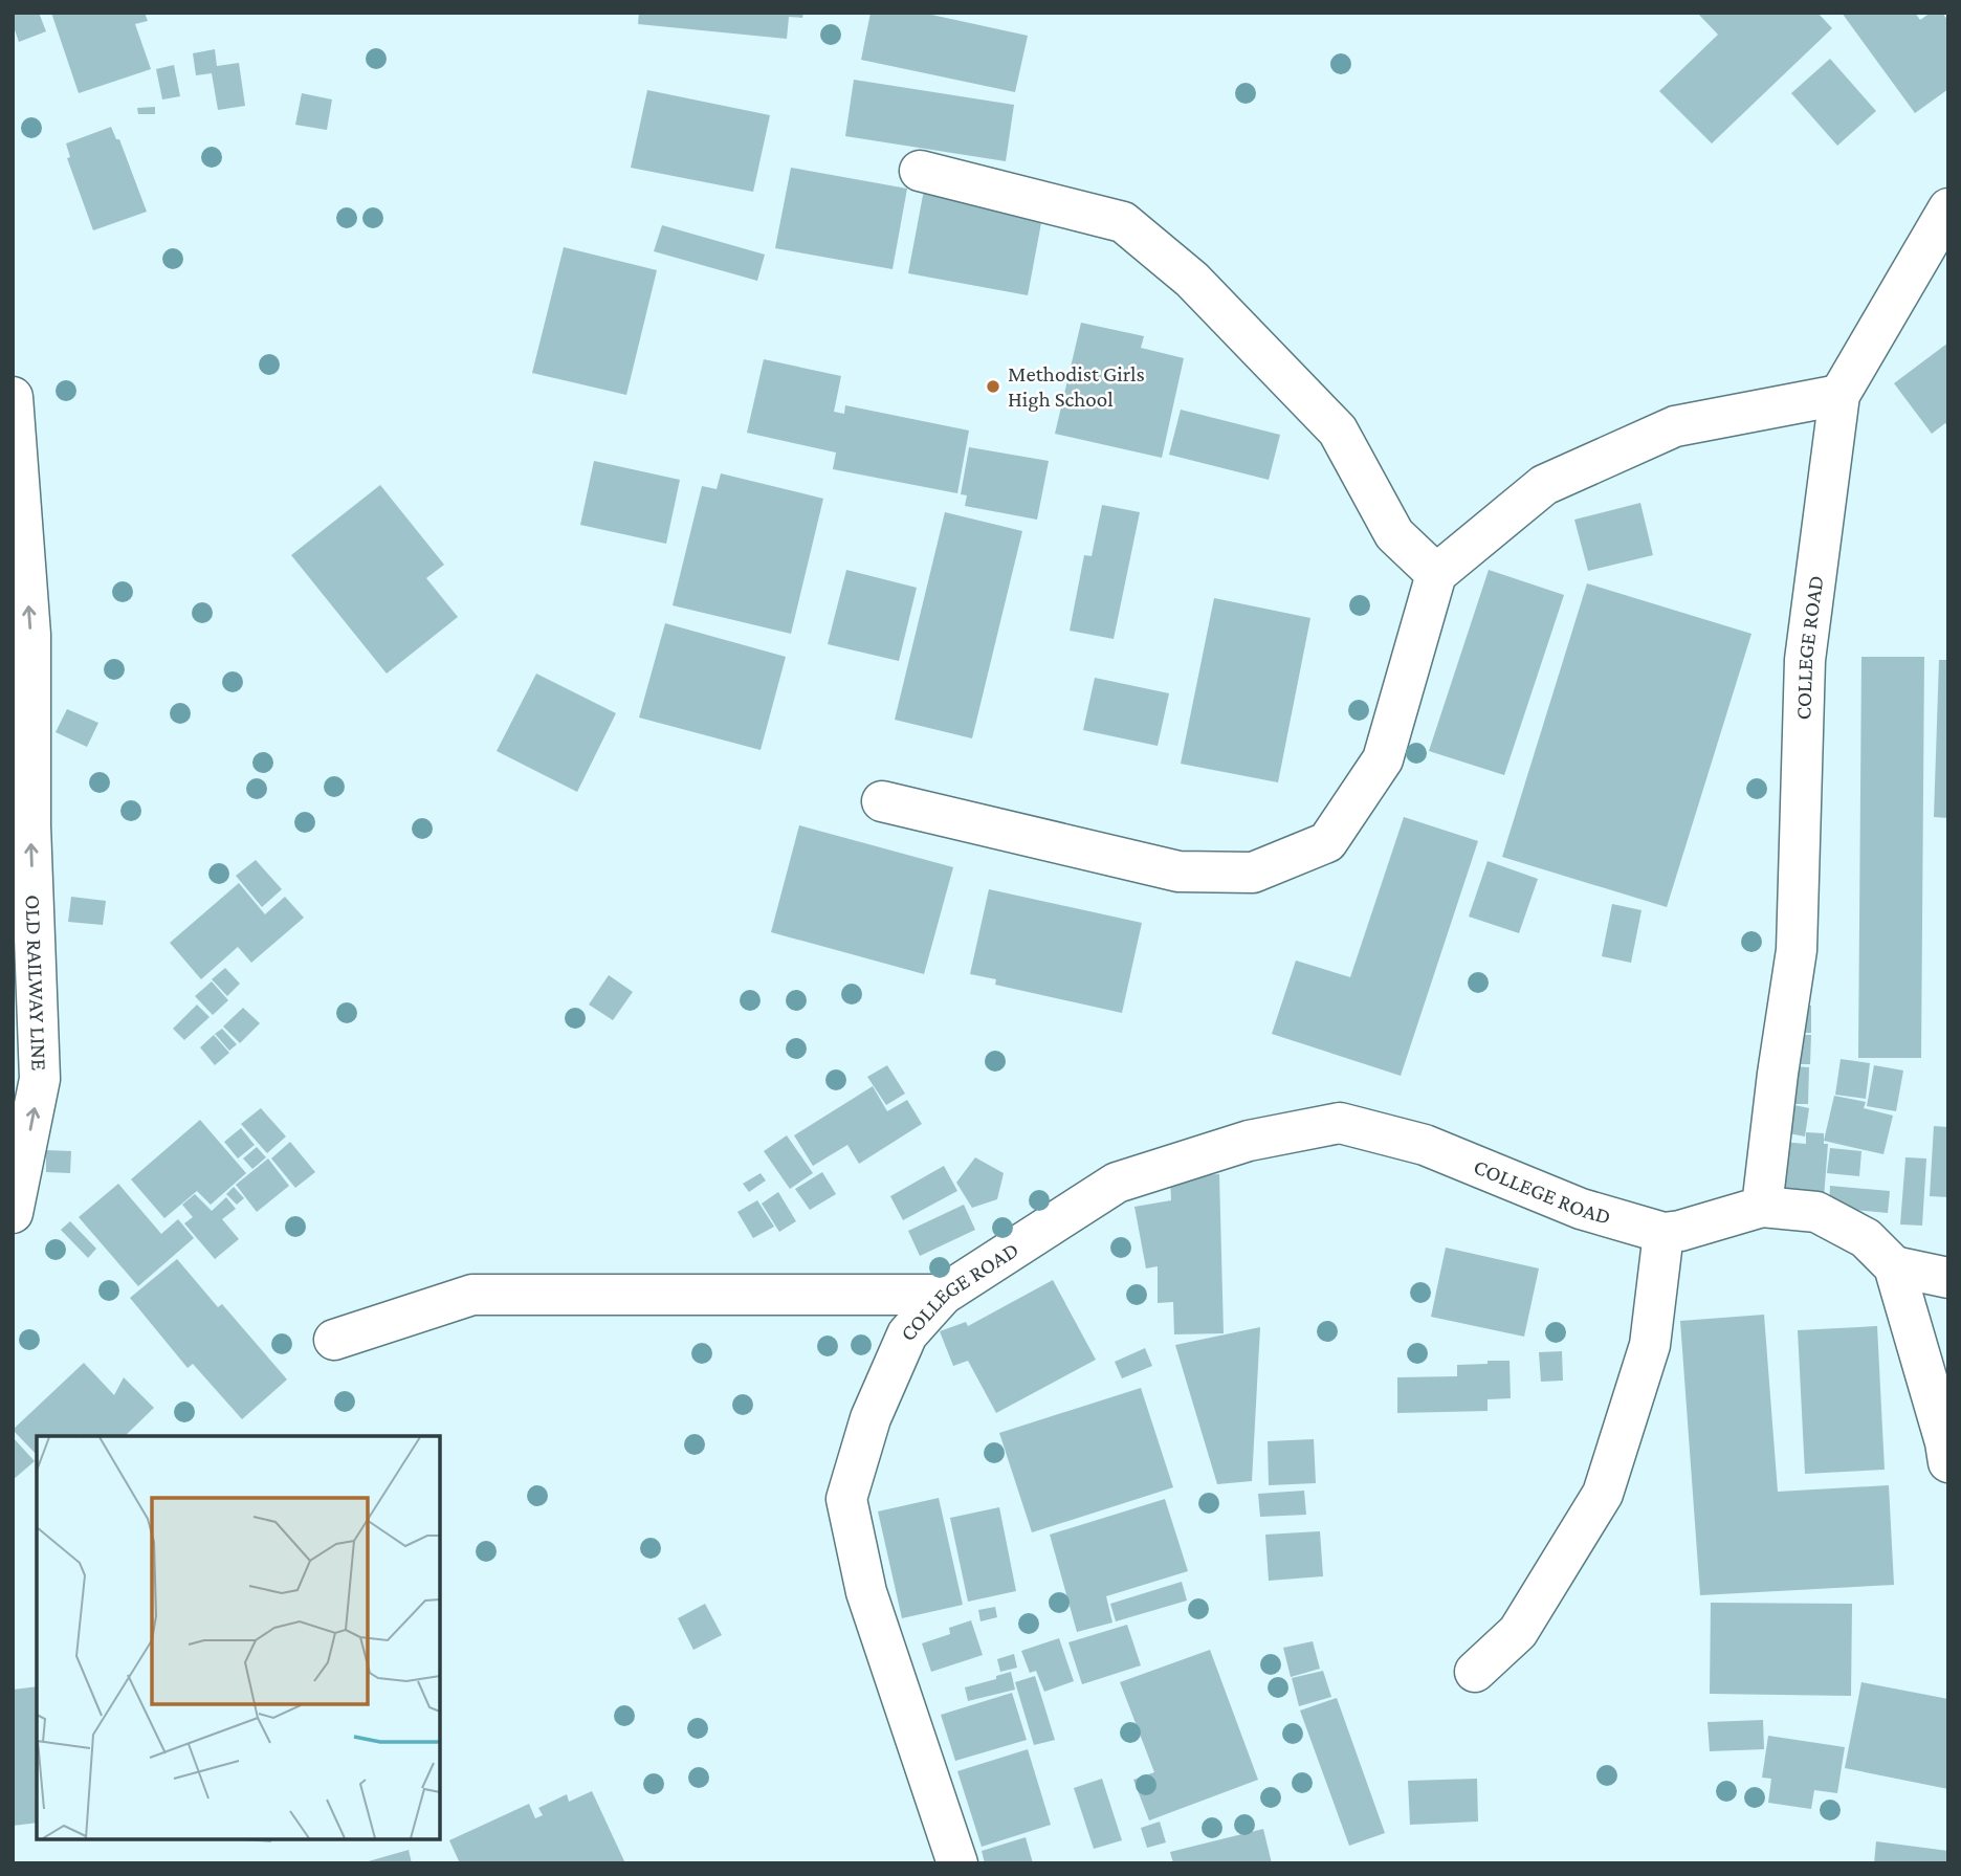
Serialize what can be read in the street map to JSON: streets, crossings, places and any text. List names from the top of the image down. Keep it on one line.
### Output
{"streets":{"street":["COLLEGE ROAD","OLD RAILWAY LINE"]},"one_way":["OLD RAILWAY LINE"],"places":["Methodist Girls High School"]}
